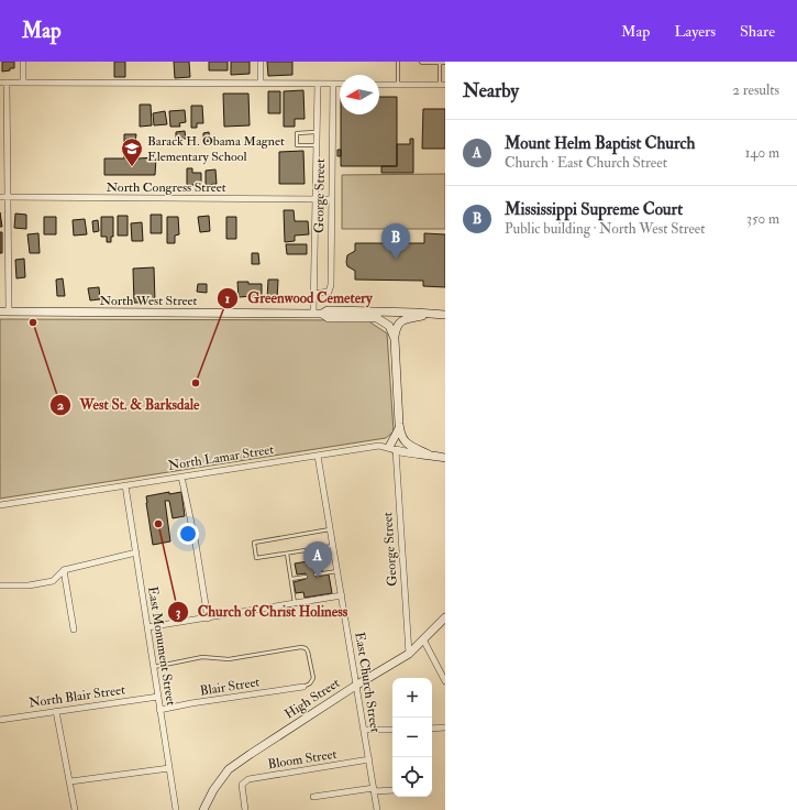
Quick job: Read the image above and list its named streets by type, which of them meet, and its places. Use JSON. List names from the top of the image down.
{
  "streets": {
    "street": [
      "North Congress Street",
      "George Street",
      "North West Street",
      "North Lamar Street",
      "East Monument Street",
      "East Church Street",
      "Blair Street",
      "North Blair Street",
      "High Street",
      "Bloom Street"
    ]
  },
  "crossings": [
    ["North Congress Street", "George Street"],
    ["George Street", "North West Street"],
    ["George Street", "North Lamar Street"],
    ["George Street", "High Street"],
    ["North Lamar Street", "East Monument Street"],
    ["North Lamar Street", "East Church Street"],
    ["East Monument Street", "Blair Street"],
    ["East Monument Street", "North Blair Street"],
    ["East Church Street", "High Street"],
    ["East Church Street", "Bloom Street"]
  ],
  "places": {
    "school or university": ["Barack H. Obama Magnet Elementary School"],
    "other": ["West St. & Barksdale", "Greenwood Cemetery", "Church of Christ Holiness"]
  },
  "north": "left",
  "page": {
    "header": "Map",
    "nav": ["Map", "Layers", "Share"],
    "heading": ["Nearby", "2 results"],
    "list": [
      {
        "mark": "A",
        "name": "Mount Helm Baptist Church",
        "note": "Church · East Church Street",
        "value": "140 m"
      },
      {
        "mark": "B",
        "name": "Mississippi Supreme Court",
        "note": "Public building · North West Street",
        "value": "350 m"
      }
    ],
    "pins": ["B", "A"],
    "map_buttons": ["+", "−"]
  }
}
